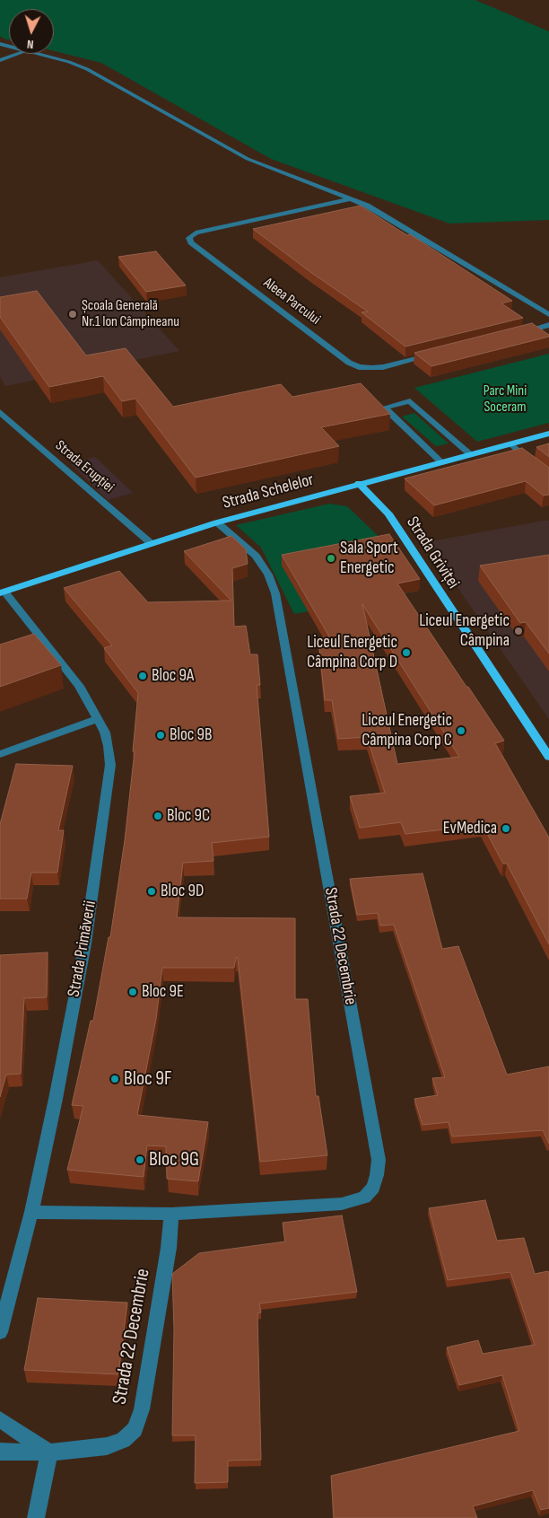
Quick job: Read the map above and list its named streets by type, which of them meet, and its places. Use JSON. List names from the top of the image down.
{
  "streets": {
    "main road": ["Strada Schelelor", "Strada Griviței"],
    "street": [
      "Aleea Parcului",
      "Strada Erupției",
      "Strada 22 Decembrie",
      "Strada Primăverii"
    ]
  },
  "crossings": [
    ["Strada Erupției", "Strada Schelelor"],
    ["Strada Schelelor", "Strada Griviței"],
    ["Strada Schelelor", "Strada 22 Decembrie"],
    ["Strada Schelelor", "Strada Primăverii"],
    ["Strada 22 Decembrie", "Strada Primăverii"]
  ],
  "parks": ["Parc Mini Soceram"],
  "places": [
    "Școala Generală Nr.1 Ion Câmpineanu",
    "Sala Sport Energetic",
    "Liceul Energetic Câmpina",
    "Liceul Energetic Câmpina Corp D",
    "Bloc 9A",
    "Liceul Energetic Câmpina Corp C",
    "Bloc 9B",
    "Bloc 9C",
    "EvMedica",
    "Bloc 9D",
    "Bloc 9E",
    "Bloc 9F",
    "Bloc 9G"
  ],
  "north": "bottom"
}
